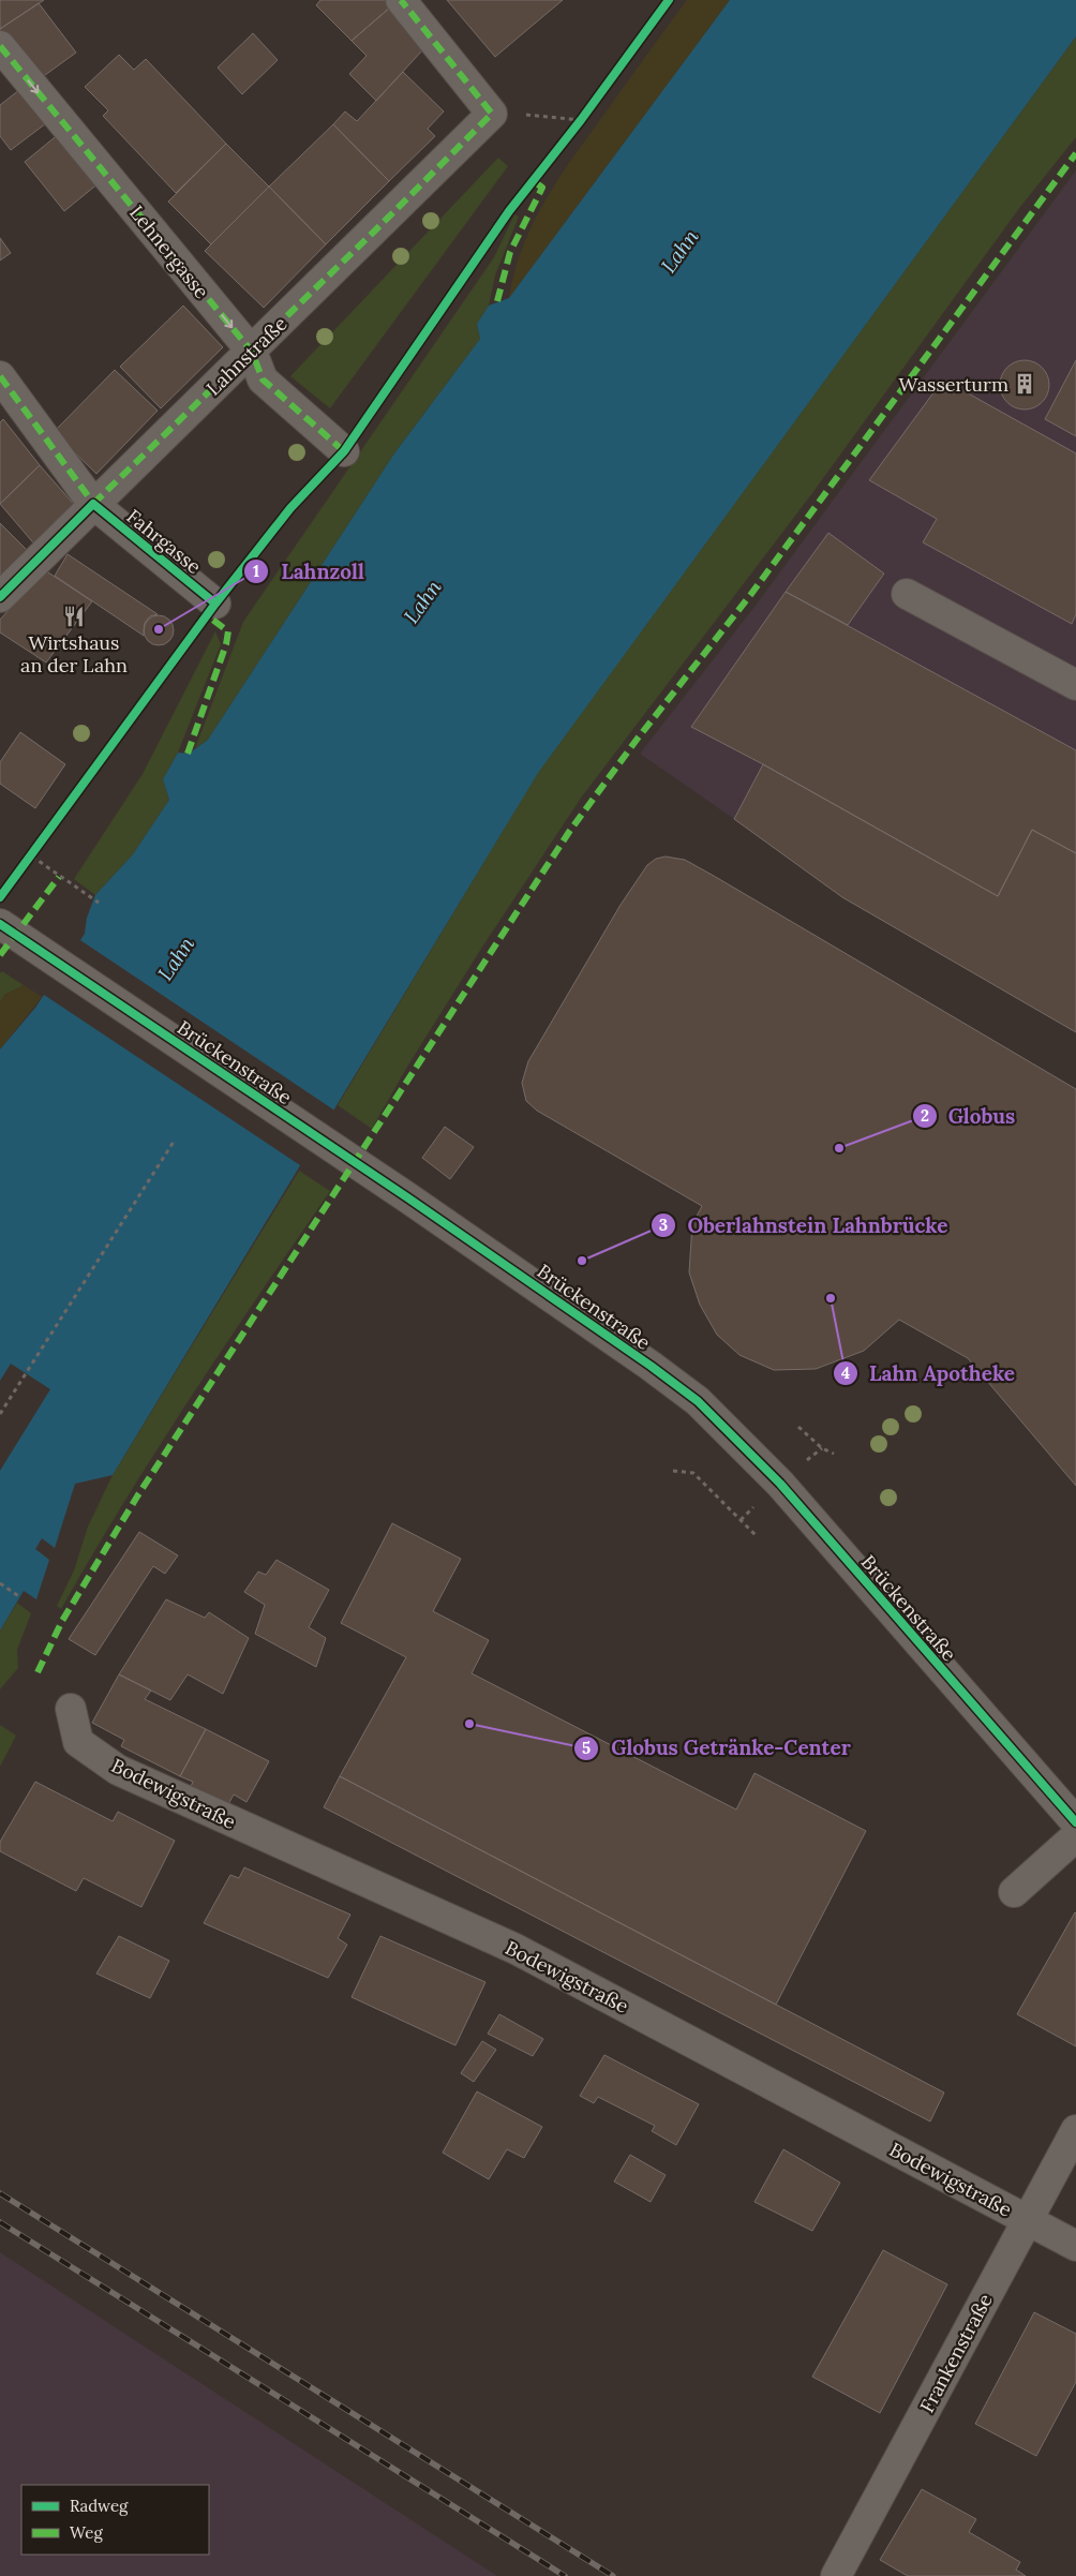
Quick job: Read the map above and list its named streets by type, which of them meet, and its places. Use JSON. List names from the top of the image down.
{
  "streets": {
    "street": [
      "Lehnergasse",
      "Lahnstraße",
      "Fahrgasse",
      "Brückenstraße",
      "Bodewigstraße",
      "Frankenstraße"
    ]
  },
  "crossings": [
    ["Lehnergasse", "Lahnstraße"],
    ["Lahnstraße", "Fahrgasse"],
    ["Bodewigstraße", "Frankenstraße"]
  ],
  "one_way": ["Lehnergasse"],
  "water": ["Lahn"],
  "places": {
    "building": ["Wasserturm"],
    "restaurant": ["Wirtshaus an der Lahn"],
    "other": [
      "Lahnzoll",
      "Globus",
      "Oberlahnstein Lahnbrücke",
      "Lahn Apotheke",
      "Globus Getränke-Center"
    ]
  },
  "legend": ["Radweg", "Weg"]
}
